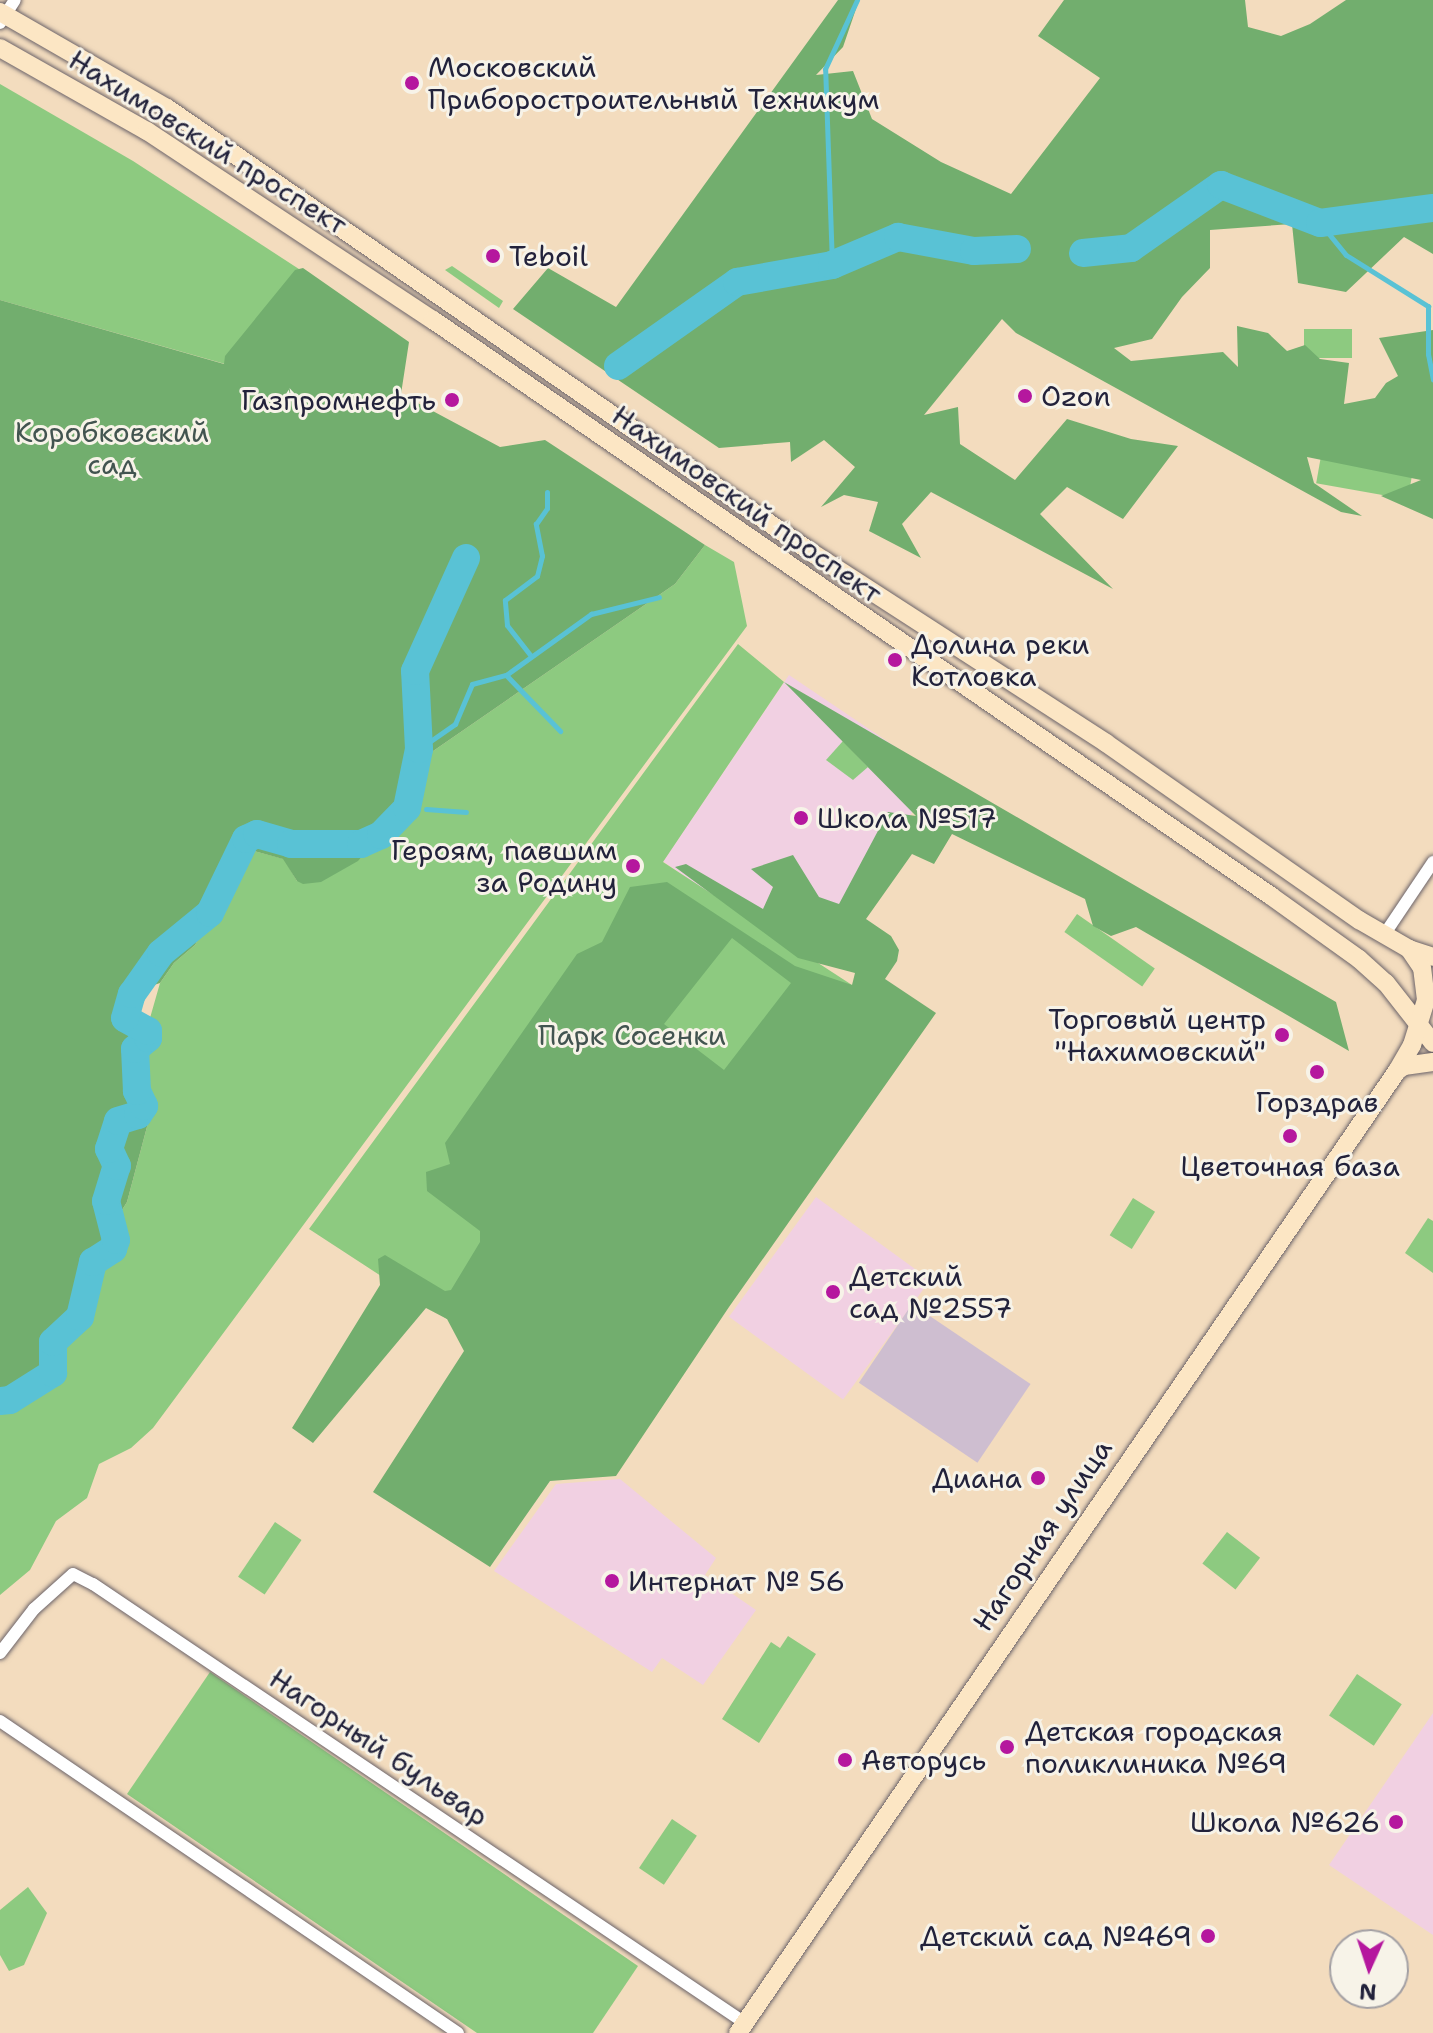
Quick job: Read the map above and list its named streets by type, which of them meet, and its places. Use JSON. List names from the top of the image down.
{
  "streets": {
    "main road": ["Нахимовский проспект", "Нагорная улица"],
    "street": ["Нагорный бульвар"]
  },
  "crossings": [
    ["Нахимовский проспект", "Нагорная улица"],
    ["Нагорная улица", "Нагорный бульвар"]
  ],
  "parks": ["Коробковский сад", "Парк Сосенки"],
  "places": [
    "Московский Приборостроительный Техникум",
    "Teboil",
    "Ozon",
    "Газпромнефть",
    "Долина реки Котловка",
    "Школа №517",
    "Героям, павшим за Родину",
    "Торговый центр \"Нахимовский\"",
    "Горздрав",
    "Цветочная база",
    "Детский сад №2557",
    "Диана",
    "Интернат № 56",
    "Детская городская поликлиника №69",
    "Авторусь",
    "Школа №626",
    "Детский сад №469"
  ],
  "north": "bottom"
}
